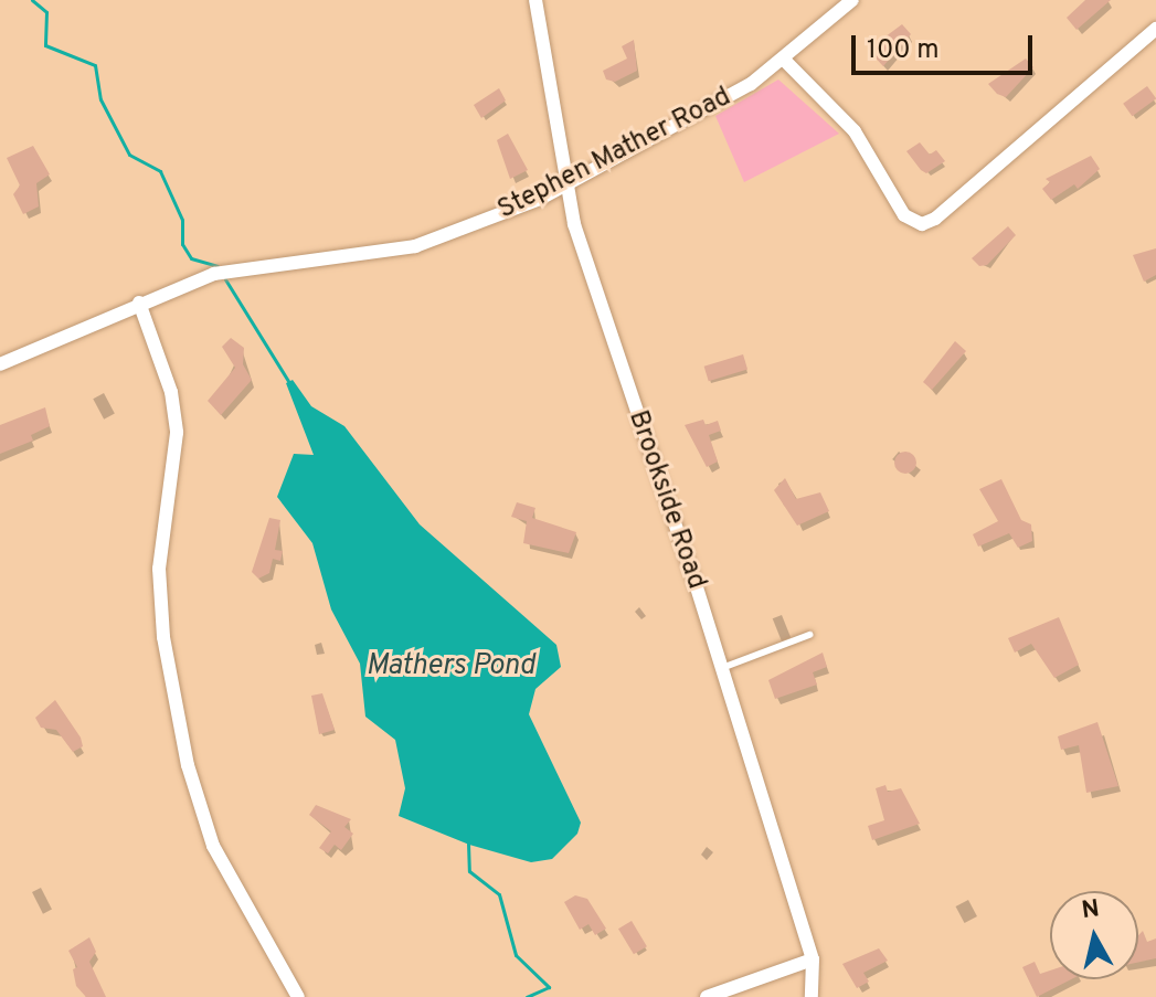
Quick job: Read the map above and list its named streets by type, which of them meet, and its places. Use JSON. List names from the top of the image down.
{
  "streets": {
    "street": ["Stephen Mather Road", "Brookside Road"]
  },
  "crossings": [
    ["Stephen Mather Road", "Brookside Road"]
  ],
  "water": ["Mathers Pond"],
  "scale_bar": "100 m",
  "north": "top"
}
